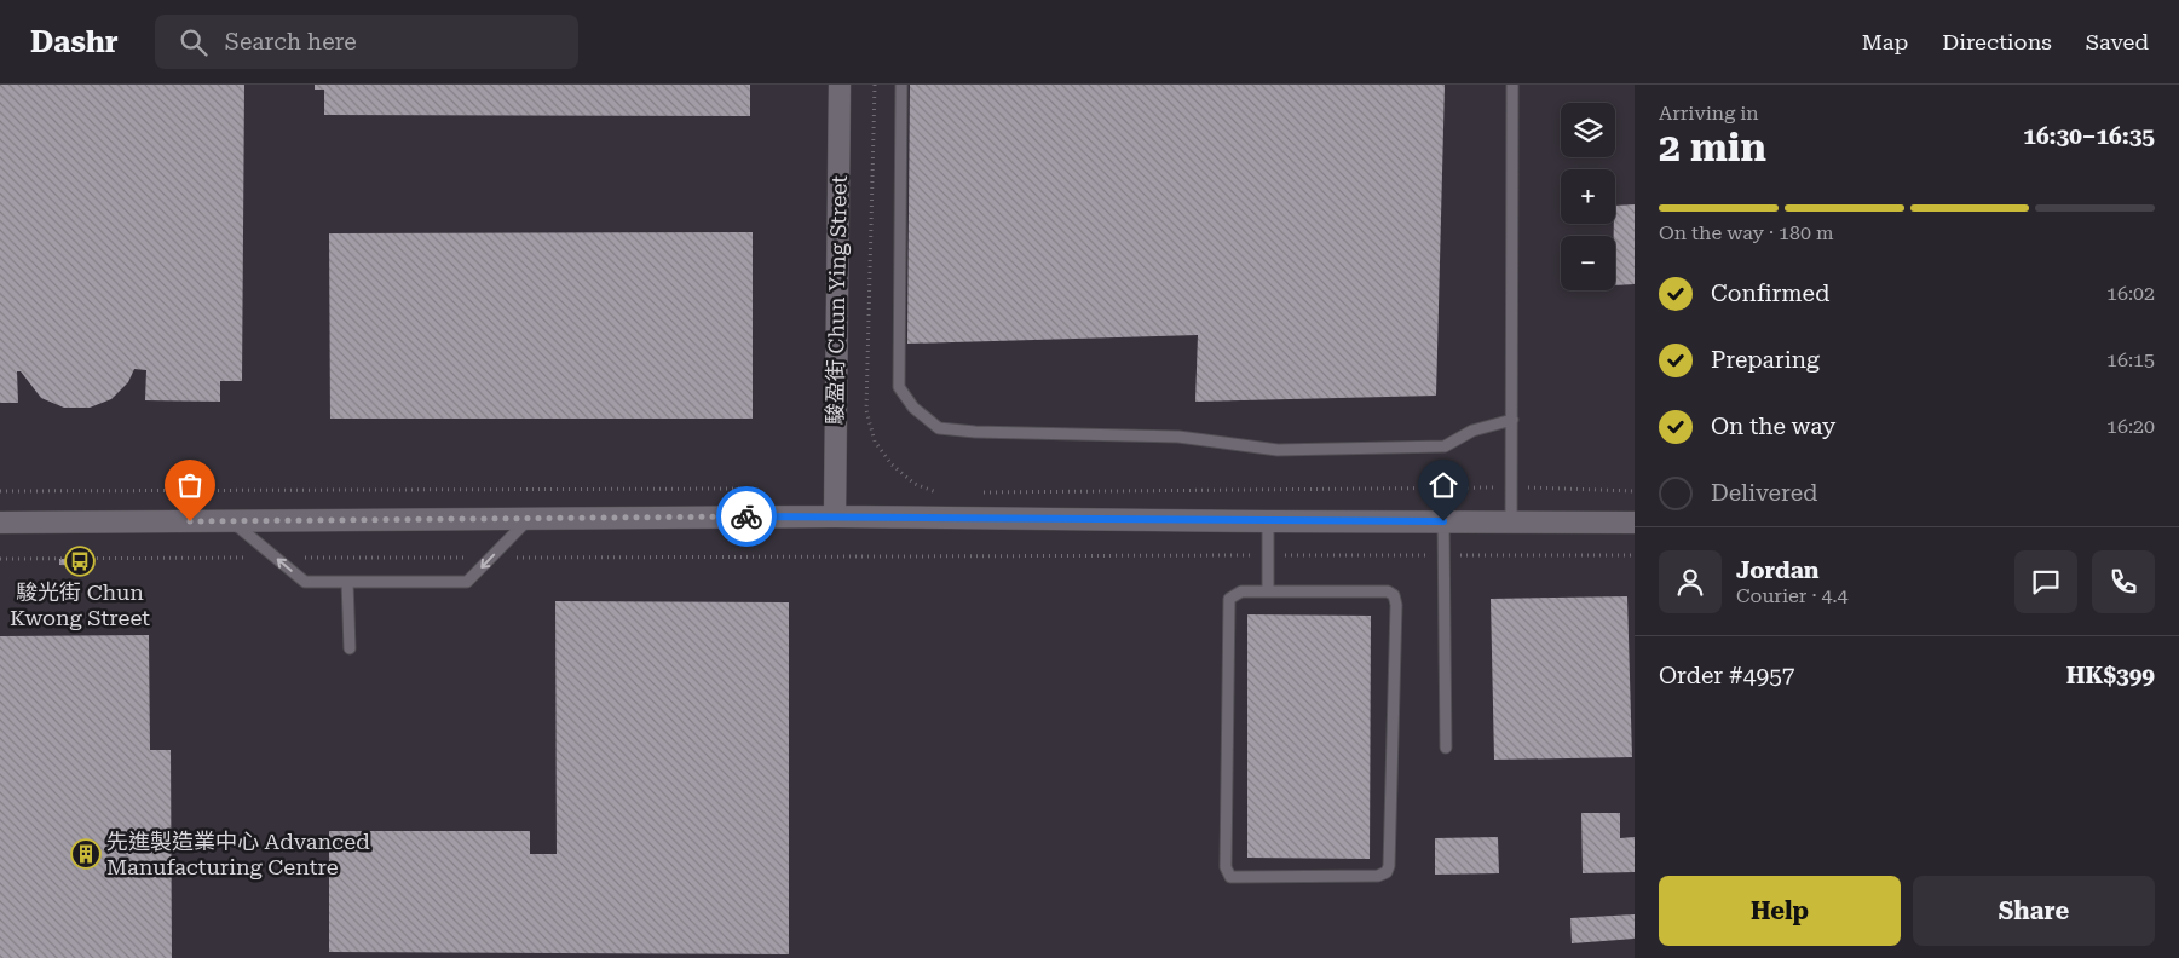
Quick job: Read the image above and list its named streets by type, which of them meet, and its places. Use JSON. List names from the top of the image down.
{
  "streets": {
    "street": ["駿盈街 Chun Ying Street"]
  },
  "places": {
    "bus stop": ["駿光街 Chun Kwong Street"],
    "building": ["先進製造業中心 Advanced Manufacturing Centre"]
  },
  "page": {
    "header": "Dashr",
    "search": "Search here",
    "nav": ["Map", "Directions", "Saved"],
    "heading": ["2 min", "Arriving in", "16:30–16:35"],
    "panel": [
      "Jordan",
      "Courier · 4.4",
      "Order #4957",
      "HK$399"
    ],
    "map_buttons": ["+", "−"],
    "bar": "On the way · 180 m",
    "list": [
      ["Confirmed", "16:02"],
      ["Preparing", "16:15"],
      ["On the way", "16:20"],
      "Delivered"
    ],
    "buttons": ["Help", "Share"]
  }
}
